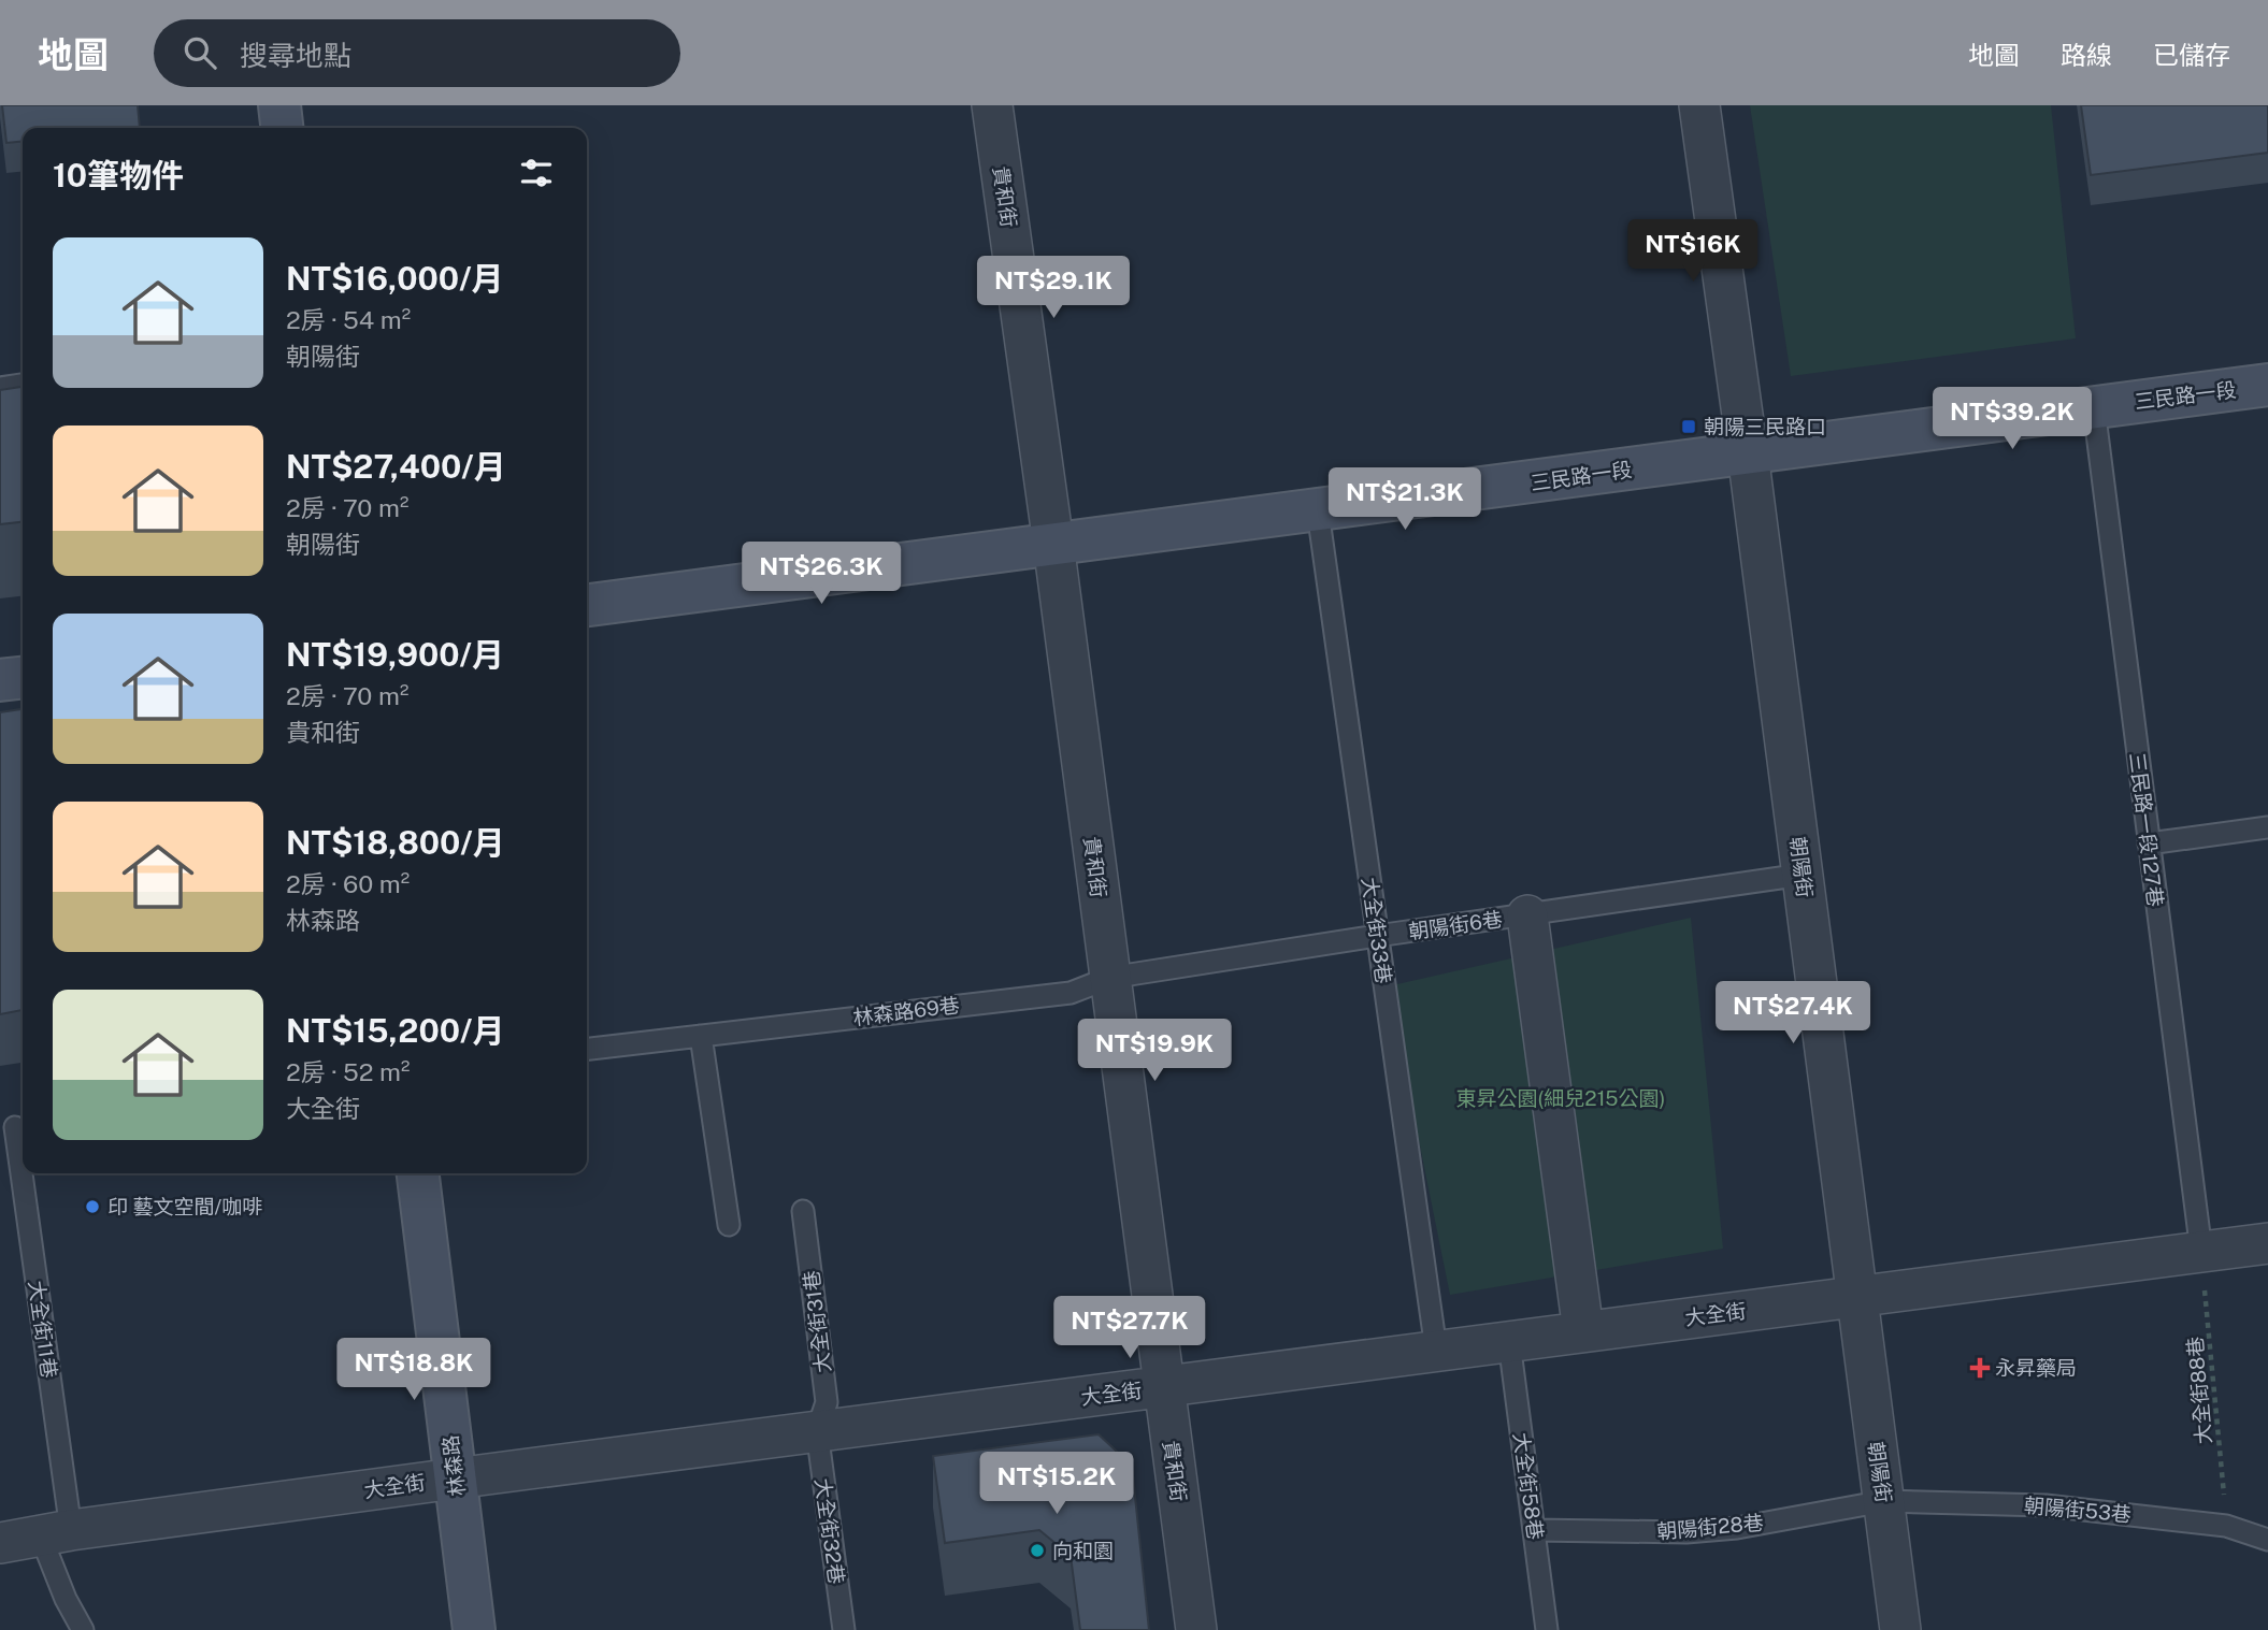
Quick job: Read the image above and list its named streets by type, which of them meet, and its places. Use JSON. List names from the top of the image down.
{
  "streets": {
    "main road": ["三民路一段", "林森路"],
    "street": ["貴和街", "朝陽街", "大全街"],
    "lane": [
      "三民路一段127巷",
      "朝陽街6巷",
      "大全街33巷",
      "林森路69巷",
      "大全街31巷",
      "大全街11巷",
      "大全街58巷",
      "朝陽街53巷",
      "朝陽街28巷",
      "大全街32巷"
    ],
    "path": ["大全街88巷"]
  },
  "crossings": [
    ["貴和街", "三民路一段"],
    ["貴和街", "朝陽街6巷"],
    ["貴和街", "林森路69巷"],
    ["貴和街", "大全街"],
    ["三民路一段", "三民路一段127巷"],
    ["三民路一段", "朝陽街"],
    ["三民路一段", "大全街33巷"],
    ["三民路一段127巷", "大全街"],
    ["三民路一段127巷", "大全街88巷"],
    ["朝陽街", "朝陽街6巷"],
    ["朝陽街", "大全街"],
    ["朝陽街", "朝陽街53巷"],
    ["朝陽街", "朝陽街28巷"],
    ["朝陽街6巷", "大全街33巷"],
    ["朝陽街6巷", "林森路69巷"],
    ["大全街33巷", "大全街"],
    ["大全街", "大全街31巷"],
    ["大全街", "大全街11巷"],
    ["大全街", "大全街88巷"],
    ["大全街", "林森路"],
    ["大全街", "大全街58巷"],
    ["大全街", "大全街32巷"],
    ["大全街31巷", "大全街32巷"],
    ["大全街88巷", "朝陽街53巷"],
    ["大全街58巷", "朝陽街28巷"],
    ["朝陽街53巷", "朝陽街28巷"]
  ],
  "parks": ["東昇公園(細兒215公園)"],
  "places": {
    "transit": ["朝陽三民路口"],
    "other": ["印 藝文空間/咖啡", "向和園"],
    "health": ["永昇藥局"]
  },
  "page": {
    "header": "地圖",
    "search": "搜尋地點",
    "nav": ["地圖", "路線", "已儲存"],
    "heading": "10筆物件",
    "list": [
      {
        "name": "NT$16,000/月",
        "note": "2房 · 54 m² · 朝陽街"
      },
      {
        "name": "NT$27,400/月",
        "note": "2房 · 70 m² · 朝陽街"
      },
      {
        "name": "NT$19,900/月",
        "note": "2房 · 70 m² · 貴和街"
      },
      {
        "name": "NT$18,800/月",
        "note": "2房 · 60 m² · 林森路"
      },
      {
        "name": "NT$15,200/月",
        "note": "2房 · 52 m² · 大全街"
      }
    ],
    "price": [
      "NT$16K",
      "NT$29.1K",
      "NT$39.2K",
      "NT$21.3K",
      "NT$26.3K",
      "NT$27.4K",
      "NT$19.9K",
      "NT$27.7K",
      "NT$18.8K",
      "NT$15.2K"
    ]
  }
}
